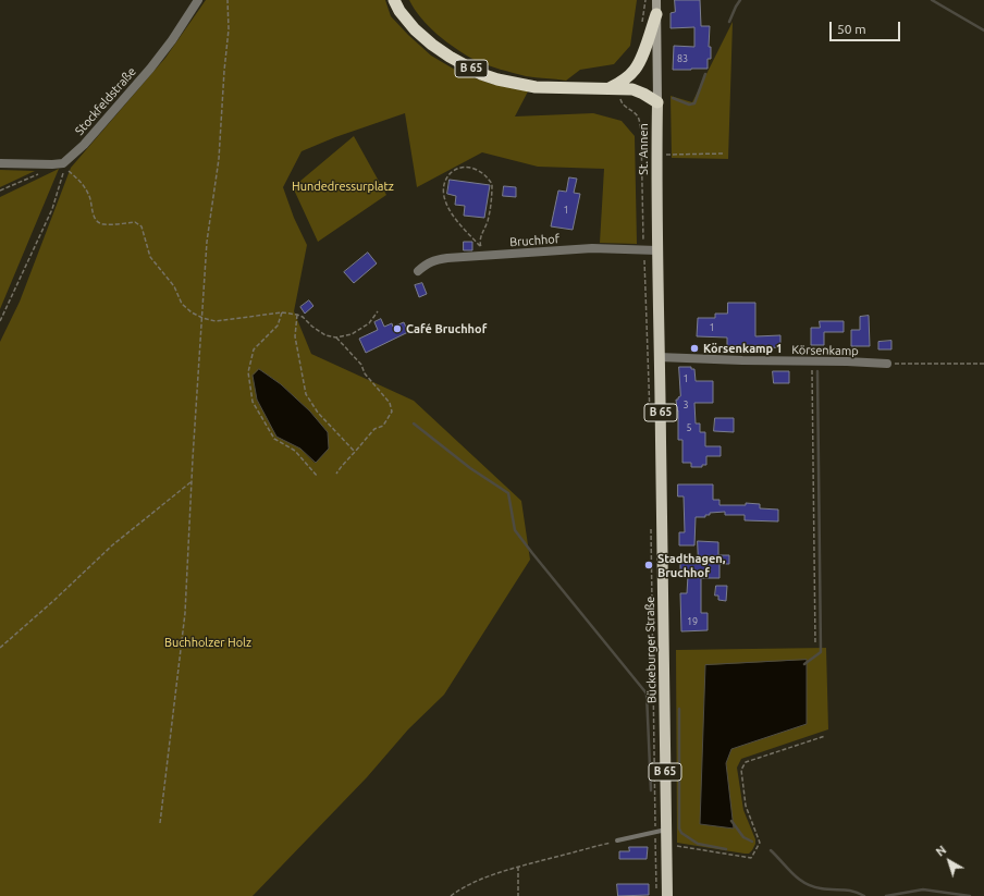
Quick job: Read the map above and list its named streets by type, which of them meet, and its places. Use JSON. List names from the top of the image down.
{
  "streets": {
    "highway": ["B 65"],
    "main road": ["St. Annen", "Bückeburger Straße"],
    "street": ["Stockfeldstraße", "Bruchhof", "Körsenkamp"]
  },
  "crossings": [
    ["B 65", "St. Annen"],
    ["St. Annen", "Bruchhof"],
    ["St. Annen", "Bückeburger Straße"],
    ["Körsenkamp", "Bückeburger Straße"]
  ],
  "parks": ["Hundedressurplatz", "Buchholzer Holz"],
  "places": ["Café Bruchhof", "Körsenkamp 1", "Stadthagen, Bruchhof"],
  "house_numbers": [
    "83",
    "1",
    "1",
    "1",
    "3",
    "5",
    "19"
  ],
  "scale_bar": "50 m",
  "north": "top left"
}
